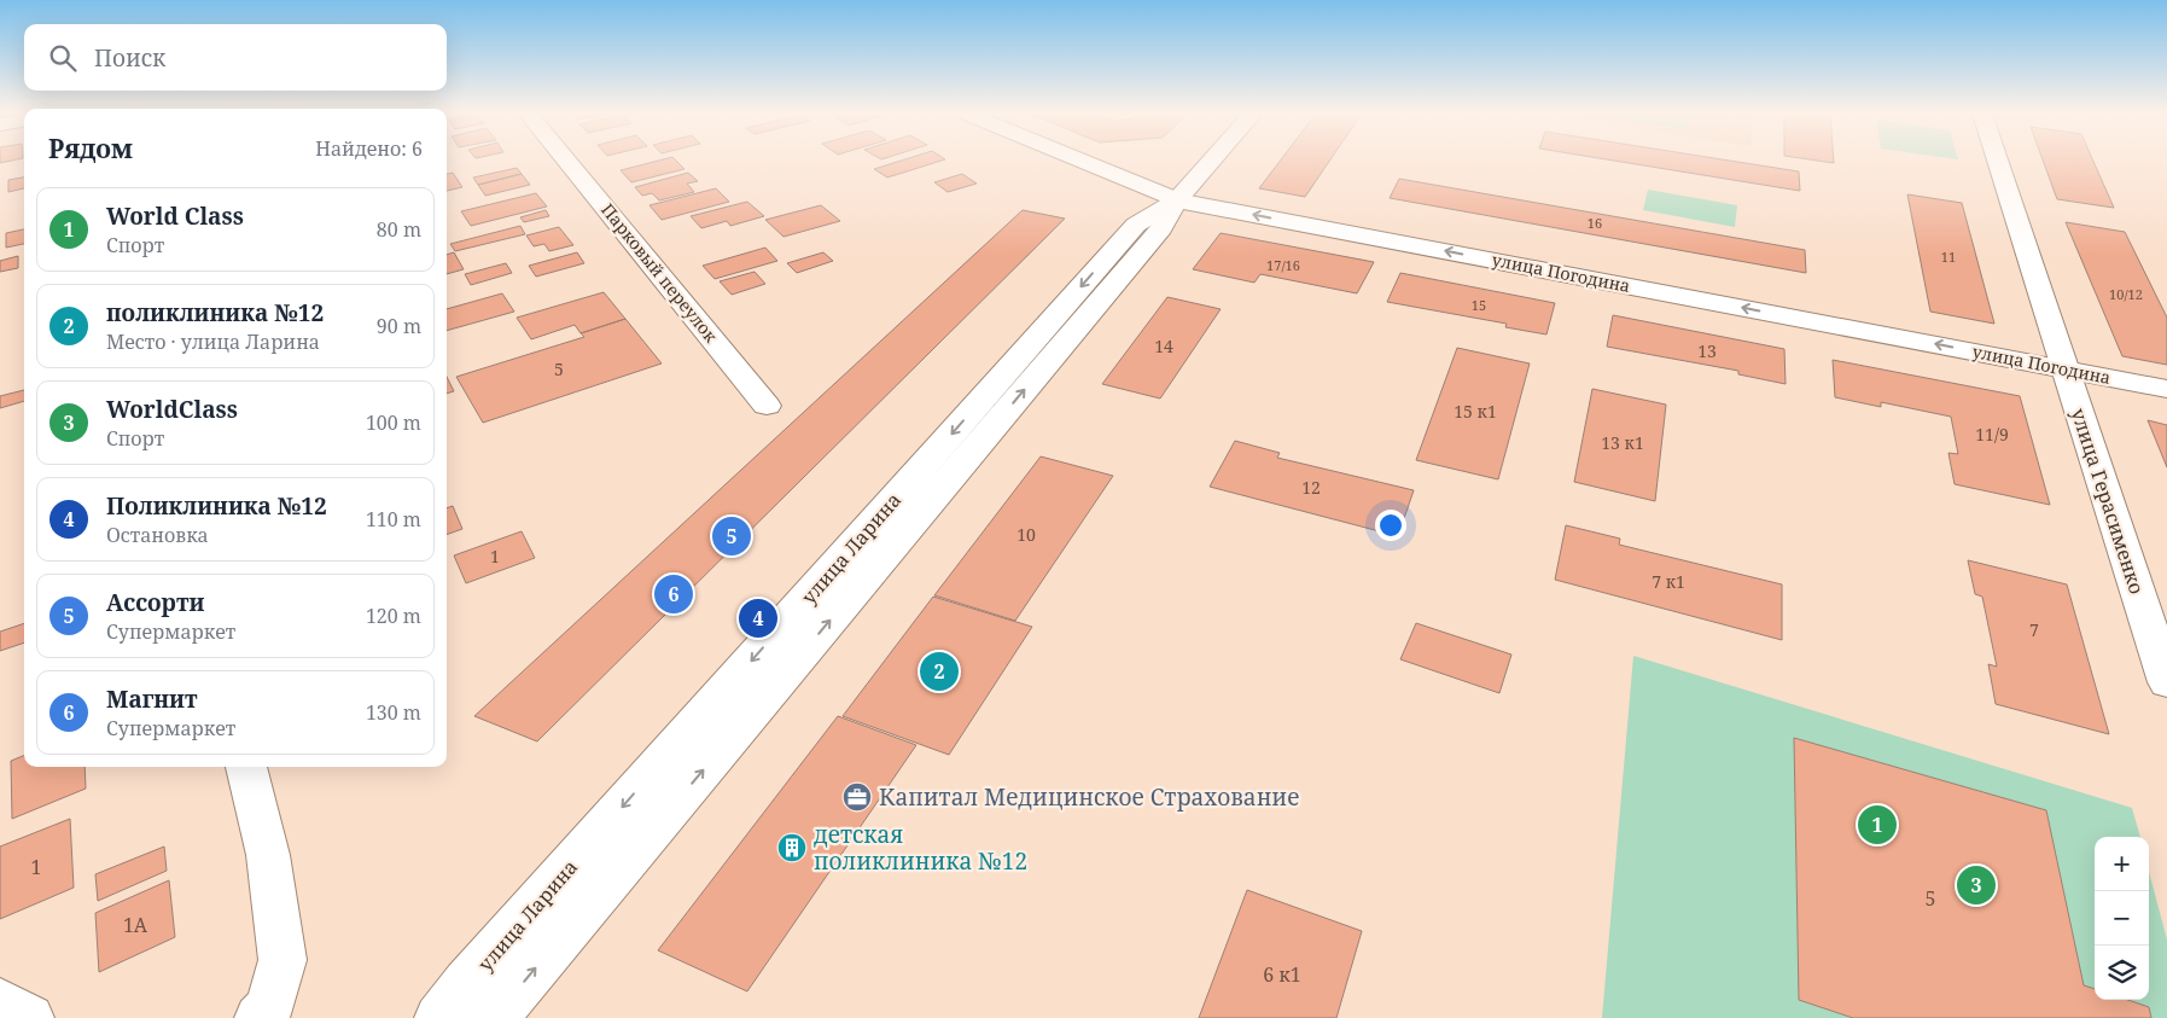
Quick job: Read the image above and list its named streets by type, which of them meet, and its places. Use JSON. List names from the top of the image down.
{
  "streets": {
    "street": [
      "Парковый переулок",
      "улица Погодина",
      "улица Герасименко",
      "улица Ларина"
    ]
  },
  "crossings": [
    ["улица Погодина", "улица Герасименко"],
    ["улица Погодина", "улица Ларина"]
  ],
  "one_way": ["улица Погодина"],
  "places": {
    "office": ["Капитал Медицинское Страхование"],
    "building": ["детская поликлиника №12"]
  },
  "house_numbers": [
    "16",
    "11",
    "17/16",
    "10/12",
    "15",
    "14",
    "13",
    "5",
    "15 к1",
    "11/9",
    "13 к1",
    "12",
    "10",
    "1",
    "7 к1",
    "7",
    "1",
    "5",
    "1А",
    "6 к1"
  ],
  "page": {
    "search": "Поиск",
    "heading": ["Рядом", "Найдено: 6"],
    "list": [
      {
        "mark": "1",
        "name": "World Class",
        "note": "Спорт",
        "value": "80 m"
      },
      {
        "mark": "2",
        "name": "поликлиника №12",
        "note": "Место · улица Ларина",
        "value": "90 m"
      },
      {
        "mark": "3",
        "name": "WorldClass",
        "note": "Спорт",
        "value": "100 m"
      },
      {
        "mark": "4",
        "name": "Поликлиника №12",
        "note": "Остановка",
        "value": "110 m"
      },
      {
        "mark": "5",
        "name": "Ассорти",
        "note": "Супермаркет",
        "value": "120 m"
      },
      {
        "mark": "6",
        "name": "Магнит",
        "note": "Супермаркет",
        "value": "130 m"
      }
    ],
    "pins": [
      "5",
      "6",
      "4",
      "2",
      "1",
      "3"
    ],
    "map_buttons": ["+", "−"]
  }
}
